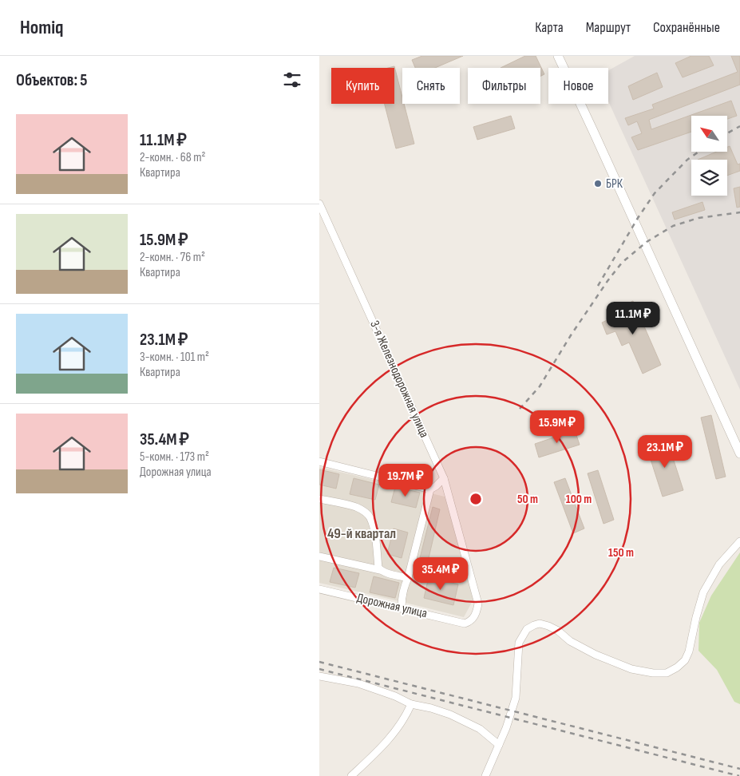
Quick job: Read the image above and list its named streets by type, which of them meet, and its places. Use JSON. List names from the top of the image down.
{
  "streets": {
    "street": ["3-я Железнодорожная улица", "Дорожная улица"]
  },
  "crossings": [
    ["3-я Железнодорожная улица", "Дорожная улица"]
  ],
  "districts": ["49-й квартал"],
  "places": ["БРК"],
  "north": "top left",
  "page": {
    "header": "Homiq",
    "nav": ["Карта", "Маршрут", "Сохранённые"],
    "heading": "Объектов: 5",
    "chip": [
      "Купить",
      "Снять",
      "Фильтры",
      "Новое"
    ],
    "list": [
      {
        "name": "11.1M ₽",
        "note": "2-комн. · 68 m² · Квартира"
      },
      {
        "name": "15.9M ₽",
        "note": "2-комн. · 76 m² · Квартира"
      },
      {
        "name": "23.1M ₽",
        "note": "3-комн. · 101 m² · Квартира"
      },
      {
        "name": "35.4M ₽",
        "note": "5-комн. · 173 m² · Дорожная улица"
      }
    ],
    "price": [
      "11.1M ₽",
      "15.9M ₽",
      "23.1M ₽",
      "19.7M ₽",
      "35.4M ₽"
    ]
  },
  "rings": ["50 m", "100 m", "150 m"]
}
